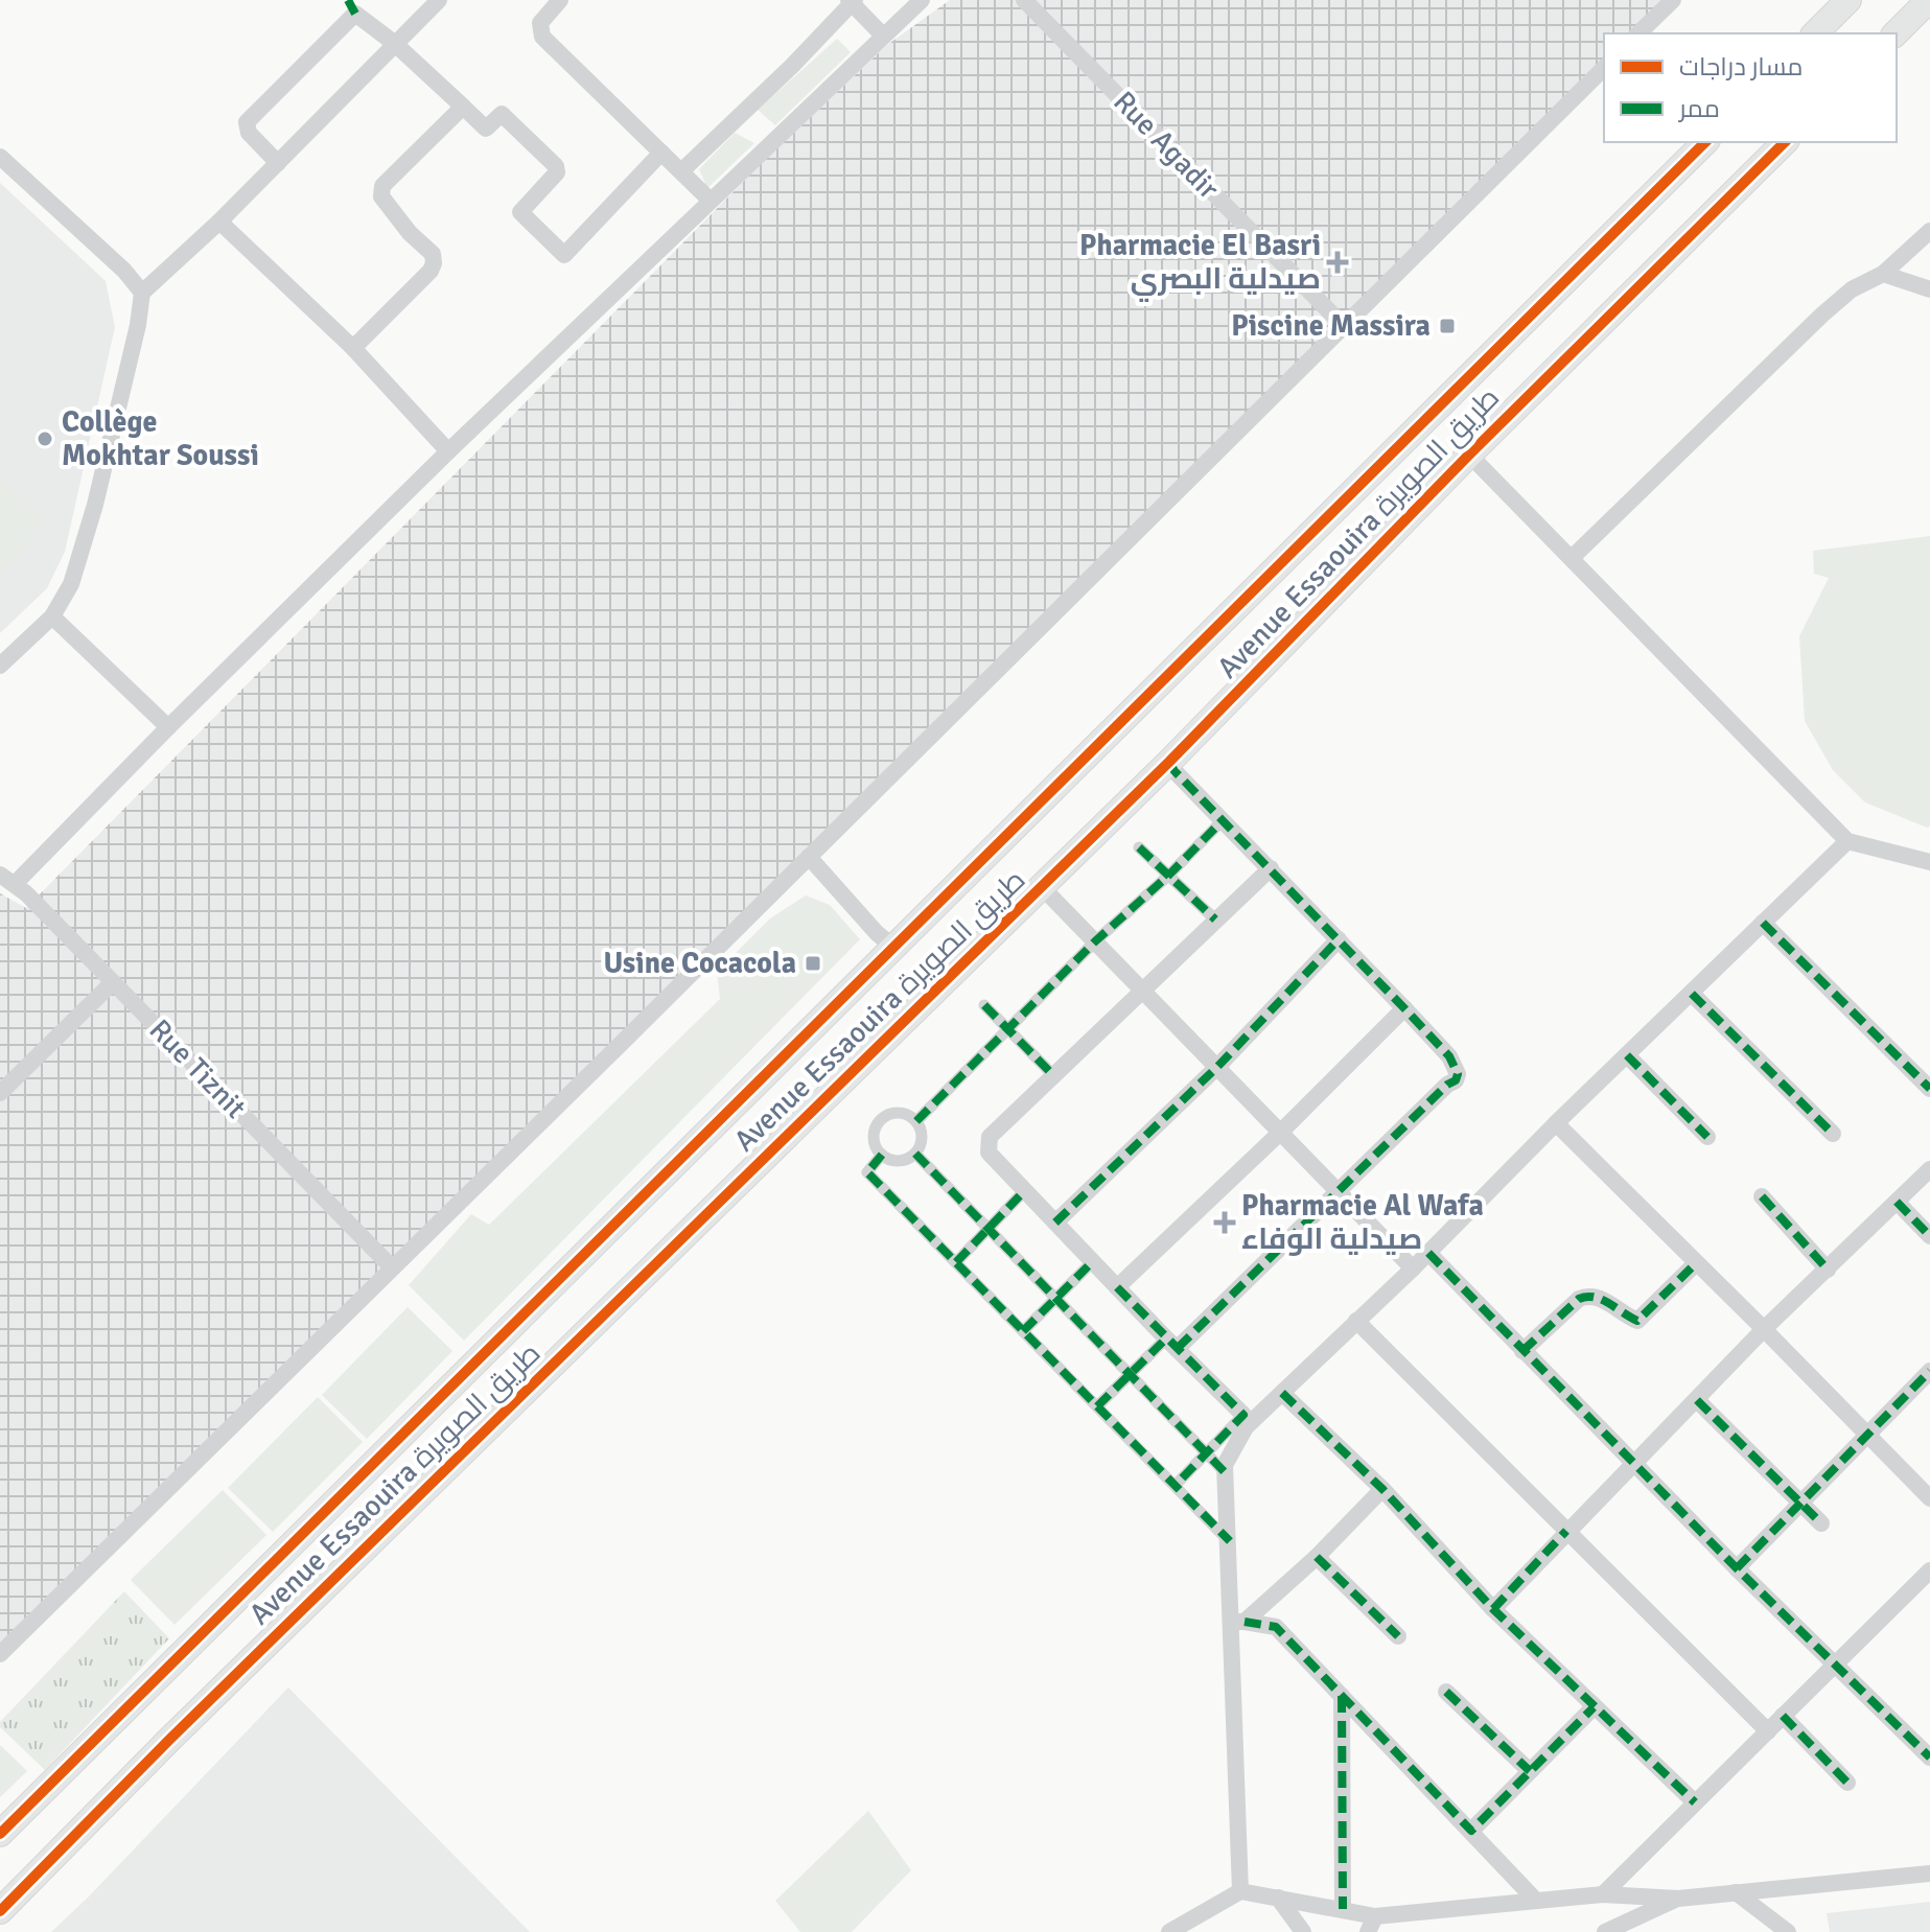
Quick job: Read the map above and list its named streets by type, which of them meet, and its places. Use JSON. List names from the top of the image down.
{
  "streets": {
    "main road": ["Avenue Essaouira طريق الصويرة"],
    "street": ["Rue Agadir", "Rue Tiznit"]
  },
  "places": {
    "health": ["Pharmacie El Basri صيدلية البصري", "Pharmacie Al Wafa صيدلية الوفاء"],
    "transit": ["Piscine Massira", "Usine Cocacola"],
    "other": ["Collège Mokhtar Soussi"]
  },
  "legend": ["مسار دراجات", "ممر"]
}
